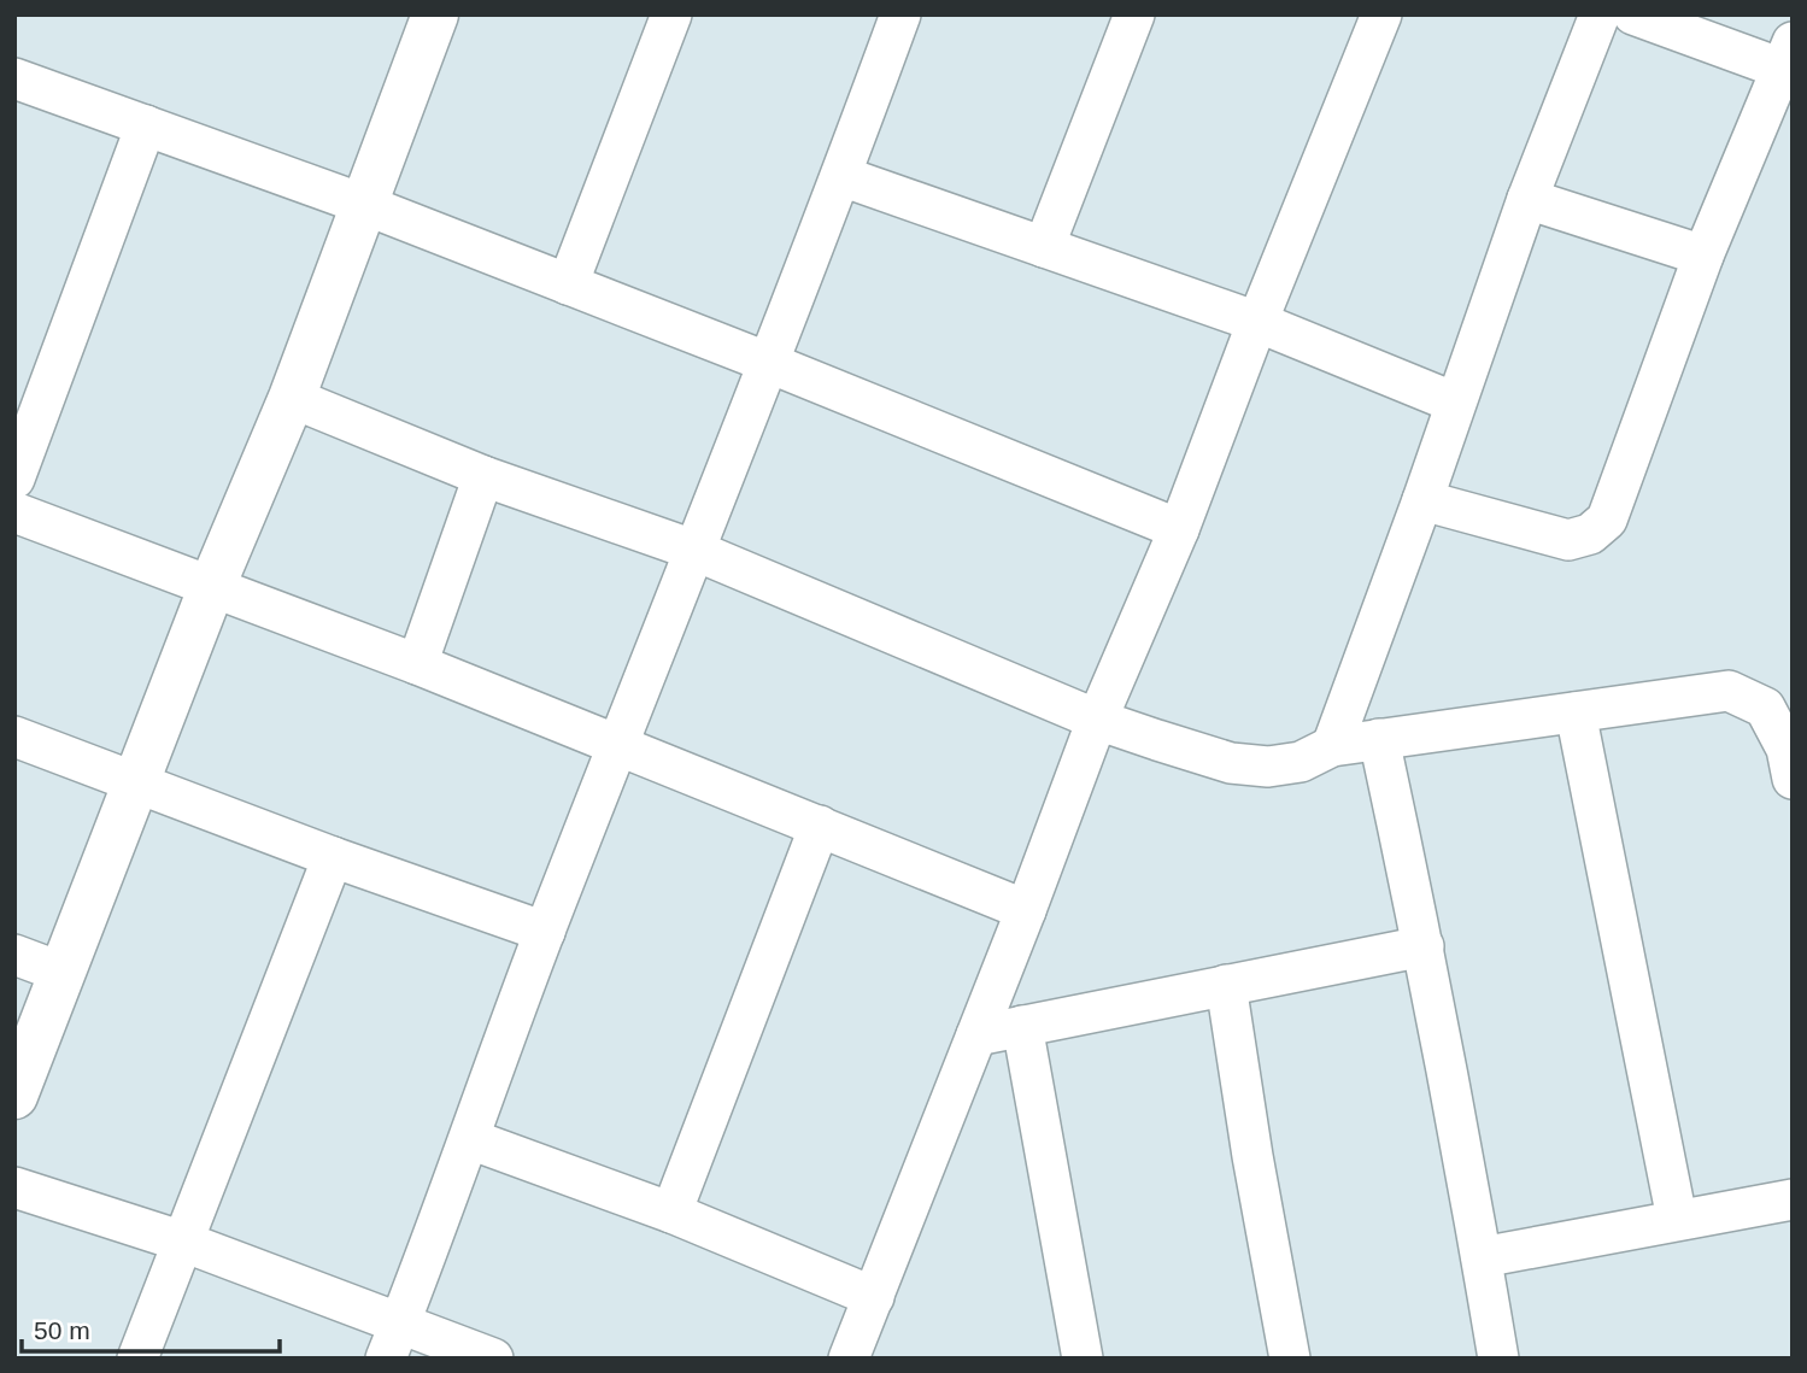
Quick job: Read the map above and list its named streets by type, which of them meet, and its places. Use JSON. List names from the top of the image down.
{
  "scale_bar": "50 m"
}
